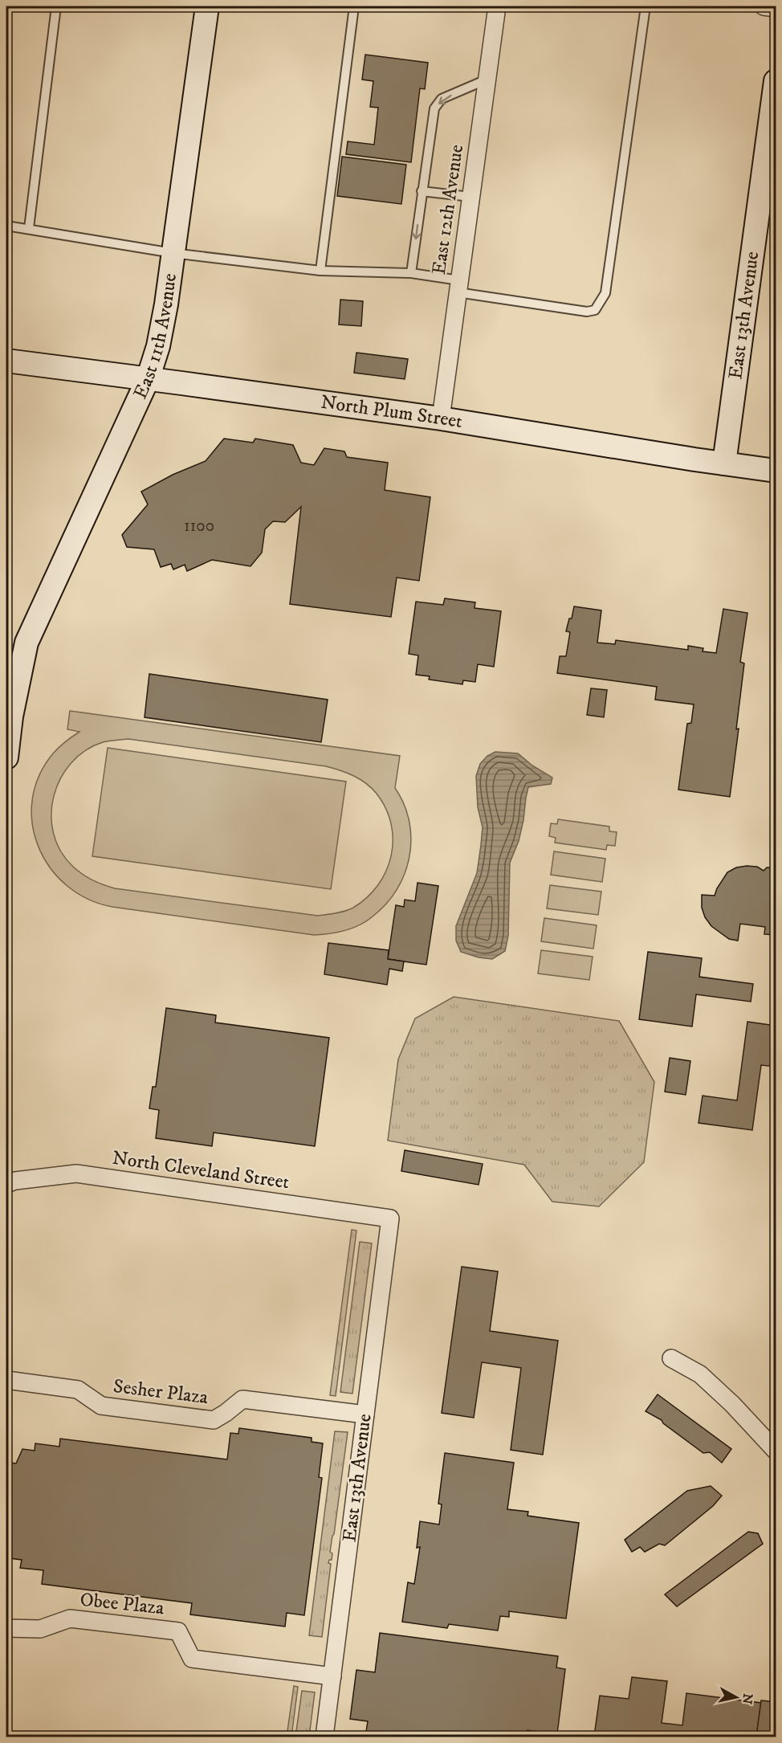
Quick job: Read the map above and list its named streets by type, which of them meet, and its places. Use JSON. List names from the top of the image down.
{
  "streets": {
    "street": [
      "East 12th Avenue",
      "East 13th Avenue",
      "East 11th Avenue",
      "North Plum Street",
      "North Cleveland Street",
      "Sesher Plaza",
      "Obee Plaza"
    ]
  },
  "crossings": [
    ["East 12th Avenue", "North Plum Street"],
    ["East 13th Avenue", "North Plum Street"],
    ["East 13th Avenue", "North Cleveland Street"],
    ["East 13th Avenue", "Sesher Plaza"],
    ["East 13th Avenue", "Obee Plaza"],
    ["East 11th Avenue", "North Plum Street"]
  ],
  "house_numbers": ["1100"],
  "north": "right"
}
